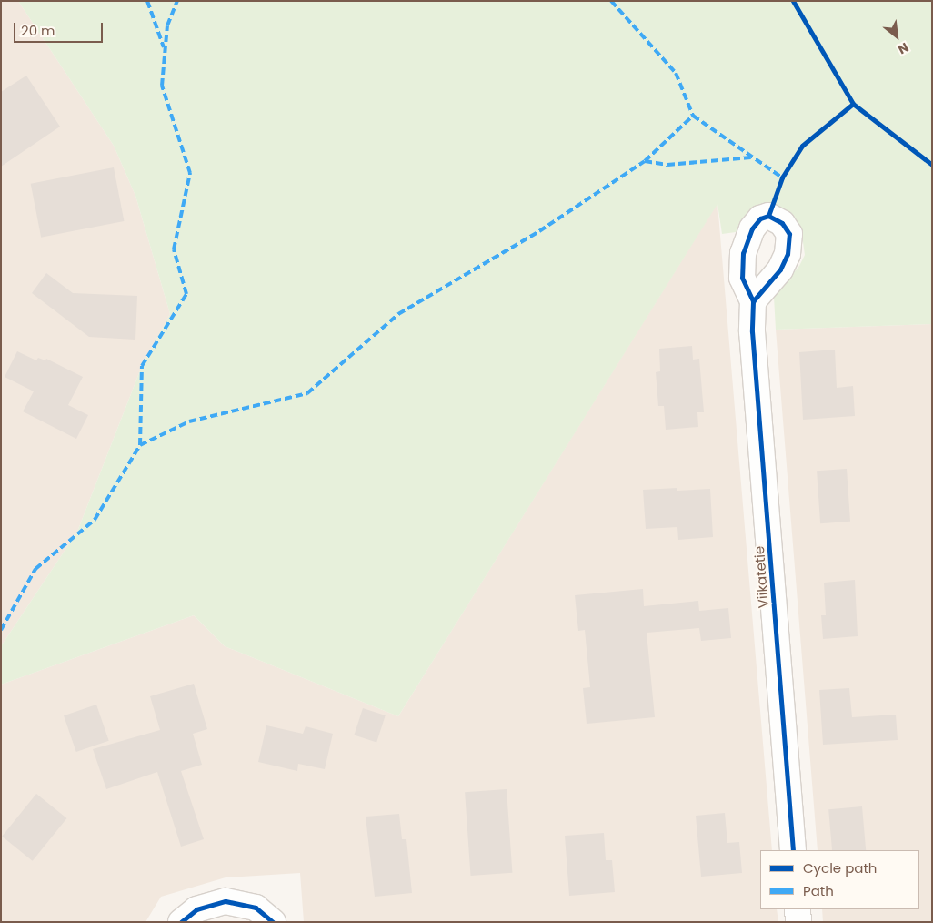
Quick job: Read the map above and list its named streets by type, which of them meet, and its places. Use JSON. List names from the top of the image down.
{
  "streets": {
    "street": ["Viikatetie"]
  },
  "legend": ["Cycle path", "Path"],
  "scale_bar": "20 m",
  "north": "bottom right"
}
